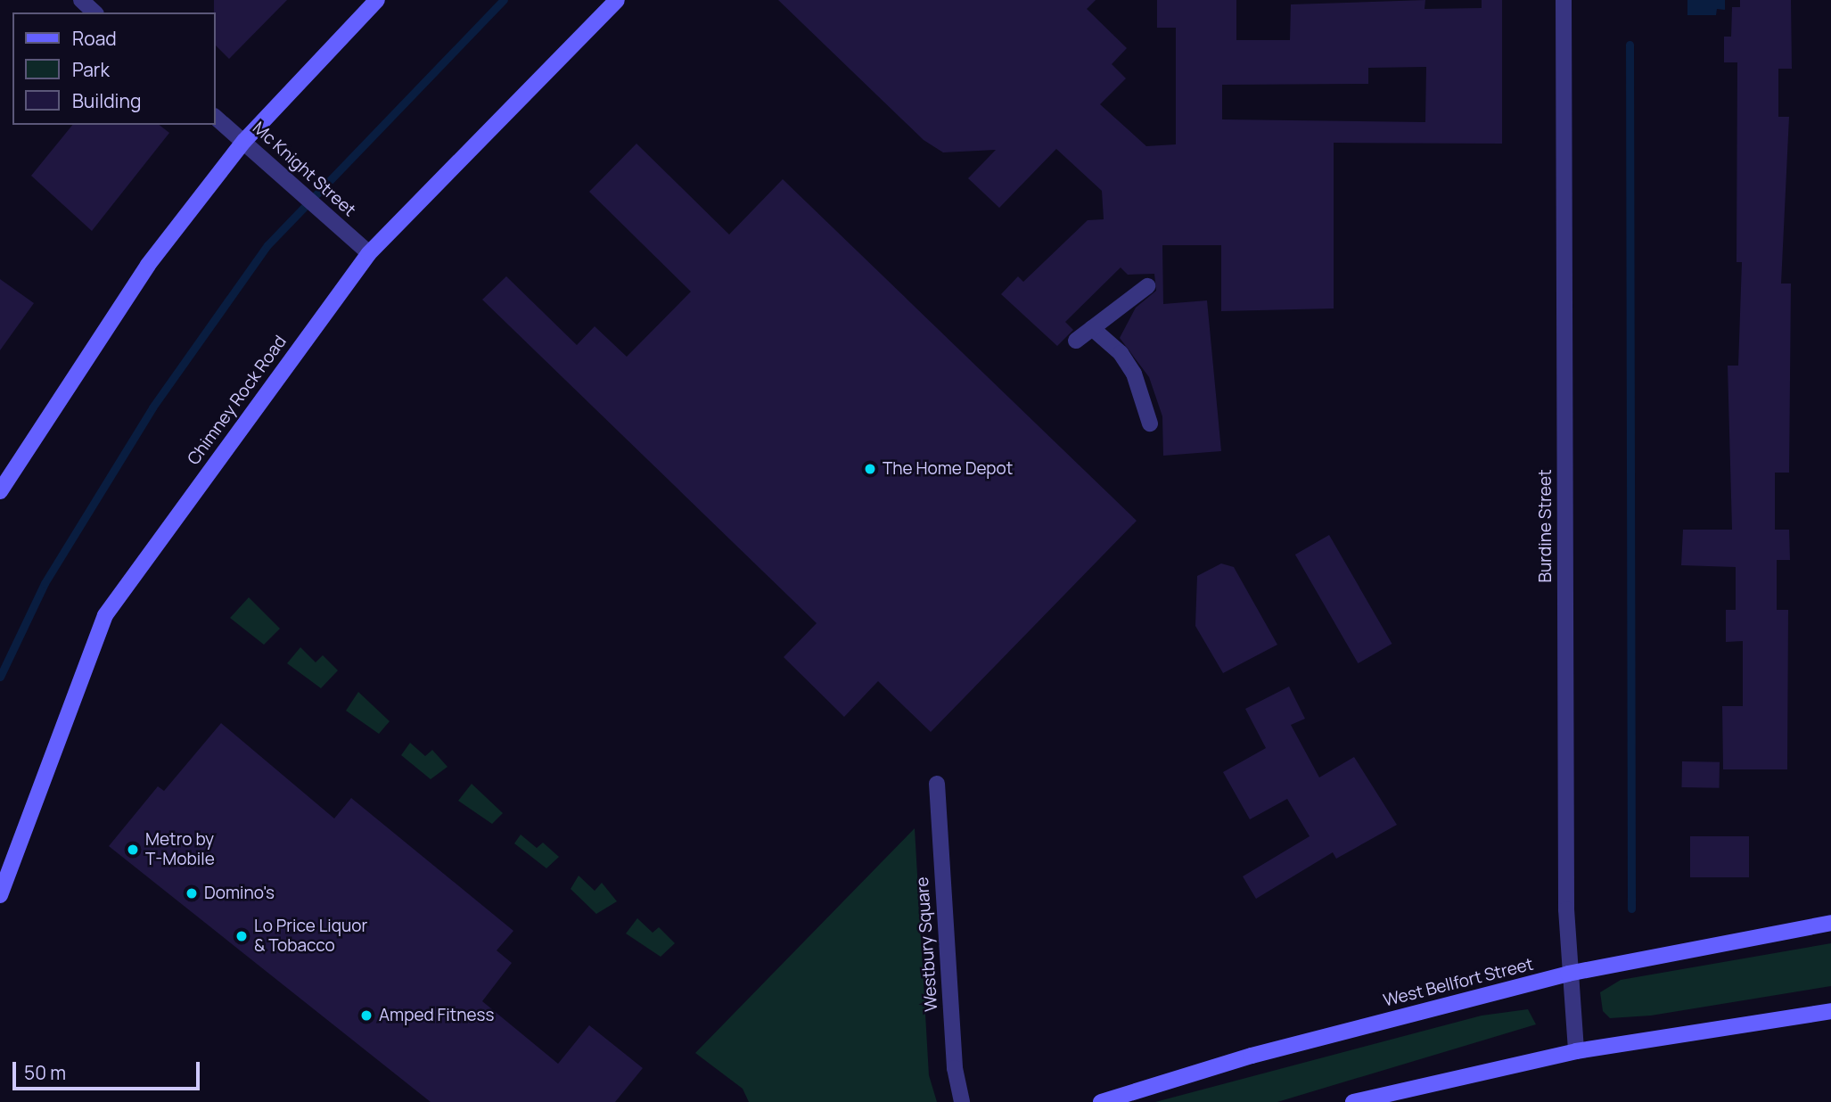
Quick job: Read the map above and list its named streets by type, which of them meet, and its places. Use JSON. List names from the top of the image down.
{
  "streets": {
    "main road": ["Chimney Rock Road", "West Bellfort Street"],
    "street": ["Mc Knight Street", "Burdine Street", "Westbury Square"]
  },
  "crossings": [
    ["Mc Knight Street", "Chimney Rock Road"],
    ["Burdine Street", "West Bellfort Street"]
  ],
  "places": [
    "The Home Depot",
    "Metro by T-Mobile",
    "Domino's",
    "Lo Price Liquor & Tobacco",
    "Amped Fitness"
  ],
  "legend": ["Road", "Park", "Building"],
  "scale_bar": "50 m"
}
